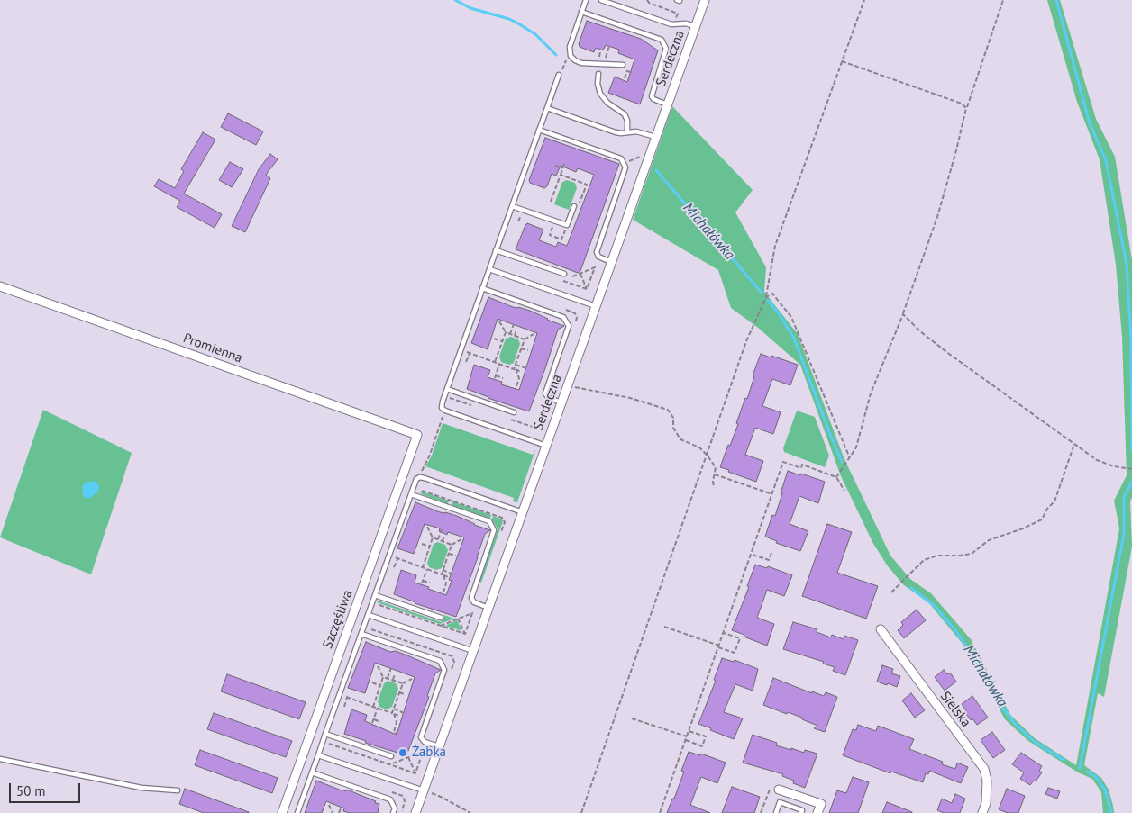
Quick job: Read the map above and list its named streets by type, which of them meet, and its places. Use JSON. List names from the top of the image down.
{
  "streets": {
    "street": [
      "Serdeczna",
      "Promienna",
      "Szczęśliwa",
      "Sielska"
    ]
  },
  "crossings": [
    ["Promienna", "Szczęśliwa"]
  ],
  "water": ["Michałówka"],
  "places": ["Żabka"],
  "scale_bar": "50 m"
}
